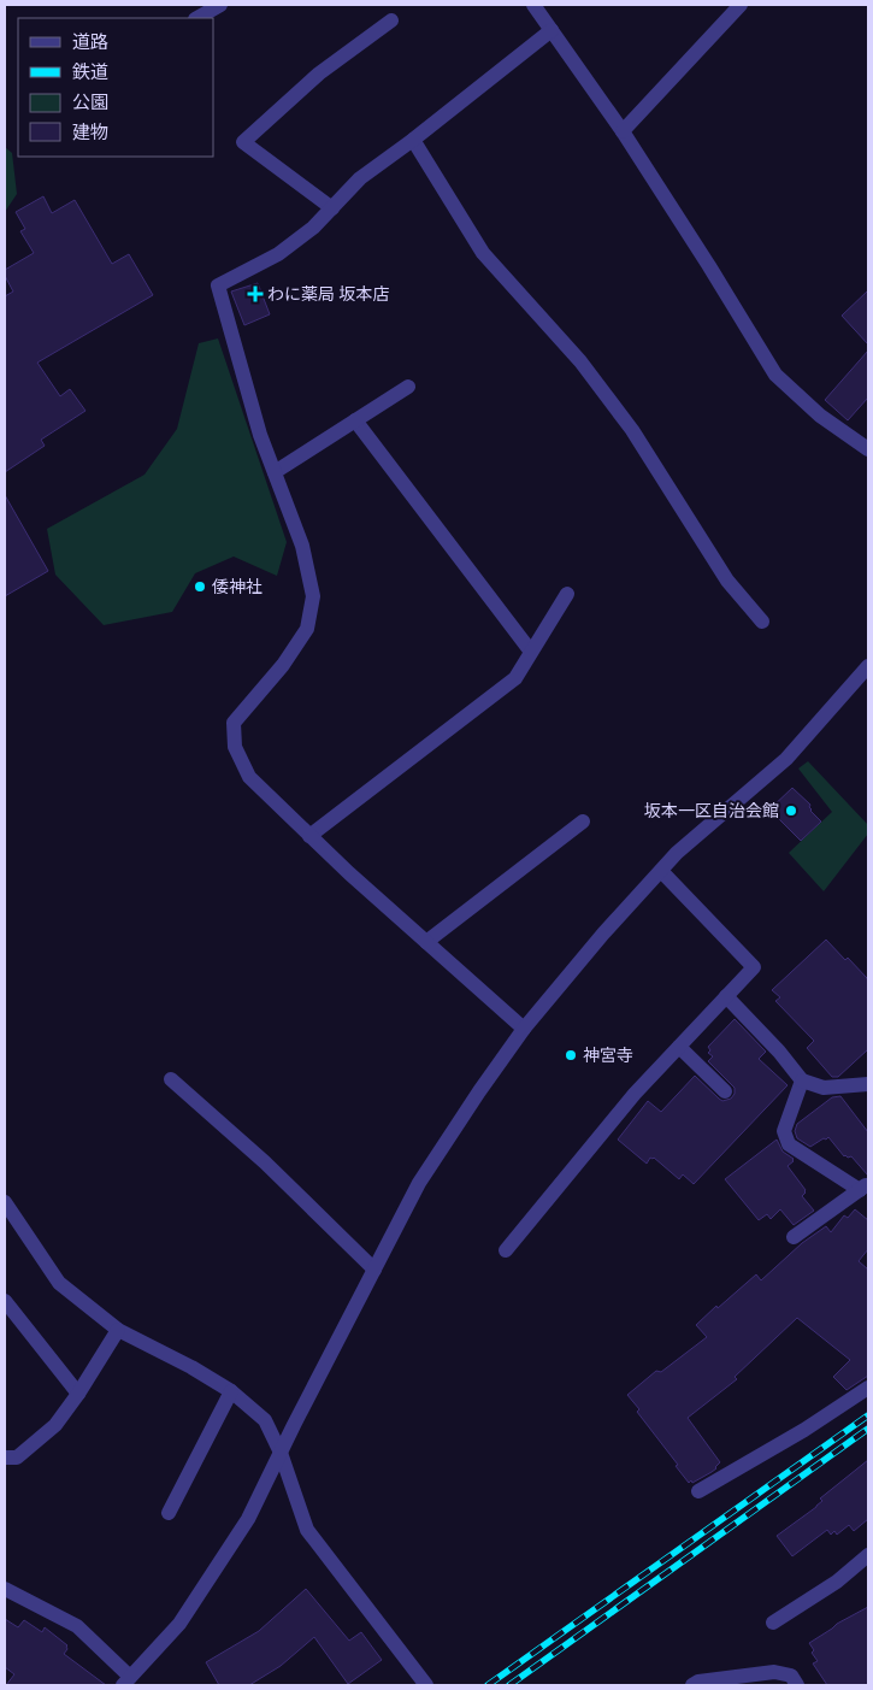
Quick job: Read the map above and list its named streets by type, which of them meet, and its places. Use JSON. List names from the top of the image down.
{
  "places": {
    "health": ["わに薬局 坂本店"],
    "other": ["倭神社", "坂本一区自治会館", "神宮寺"]
  },
  "legend": [
    "道路",
    "鉄道",
    "公園",
    "建物"
  ]
}
